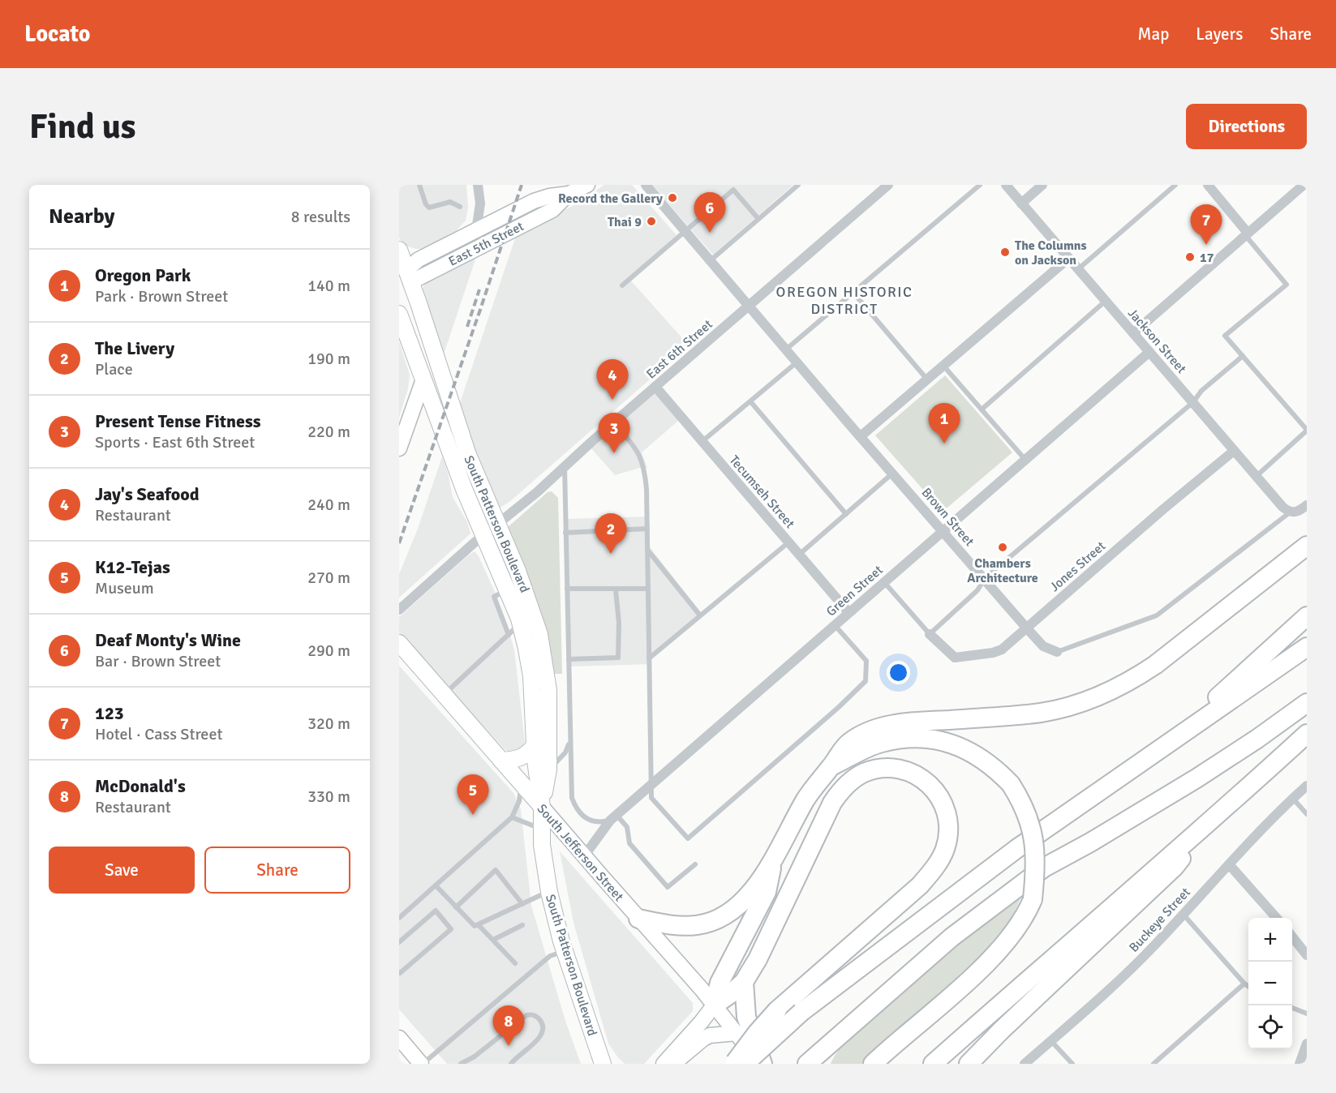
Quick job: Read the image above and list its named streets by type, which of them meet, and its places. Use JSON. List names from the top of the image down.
{
  "streets": {
    "main road": ["South Patterson Boulevard", "South Jefferson Street"],
    "street": [
      "East 5th Street",
      "Jackson Street",
      "East 6th Street",
      "Tecumseh Street",
      "Brown Street",
      "Jones Street",
      "Green Street",
      "Buckeye Street"
    ]
  },
  "crossings": [
    ["East 5th Street", "South Patterson Boulevard"],
    ["Jackson Street", "Brown Street"],
    ["Jackson Street", "Jones Street"],
    ["Jackson Street", "Green Street"],
    ["East 6th Street", "Tecumseh Street"],
    ["East 6th Street", "Brown Street"],
    ["East 6th Street", "South Patterson Boulevard"],
    ["Tecumseh Street", "Green Street"],
    ["Brown Street", "Jones Street"],
    ["Brown Street", "Green Street"],
    ["South Patterson Boulevard", "South Jefferson Street"],
    ["Green Street", "South Jefferson Street"]
  ],
  "districts": ["OREGON HISTORIC DISTRICT"],
  "places": [
    "Record the Gallery",
    "Thai 9",
    "The Columns on Jackson",
    "17",
    "Chambers Architecture"
  ],
  "page": {
    "header": "Locato",
    "nav": ["Map", "Layers", "Share"],
    "buttons": [
      "Directions",
      ["Save", "Share"]
    ],
    "title": "Find us",
    "heading": ["Nearby", "8 results"],
    "pins": [
      "6",
      "7",
      "4",
      "1",
      "3",
      "2",
      "5",
      "8"
    ],
    "list": [
      {
        "mark": "1",
        "name": "Oregon Park",
        "note": "Park · Brown Street",
        "value": "140 m"
      },
      {
        "mark": "2",
        "name": "The Livery",
        "note": "Place",
        "value": "190 m"
      },
      {
        "mark": "3",
        "name": "Present Tense Fitness",
        "note": "Sports · East 6th Street",
        "value": "220 m"
      },
      {
        "mark": "4",
        "name": "Jay's Seafood",
        "note": "Restaurant",
        "value": "240 m"
      },
      {
        "mark": "5",
        "name": "K12-Tejas",
        "note": "Museum",
        "value": "270 m"
      },
      {
        "mark": "6",
        "name": "Deaf Monty's Wine",
        "note": "Bar · Brown Street",
        "value": "290 m"
      },
      {
        "mark": "7",
        "name": "123",
        "note": "Hotel · Cass Street",
        "value": "320 m"
      },
      {
        "mark": "8",
        "name": "McDonald's",
        "note": "Restaurant",
        "value": "330 m"
      }
    ],
    "map_buttons": ["+", "−"]
  }
}
